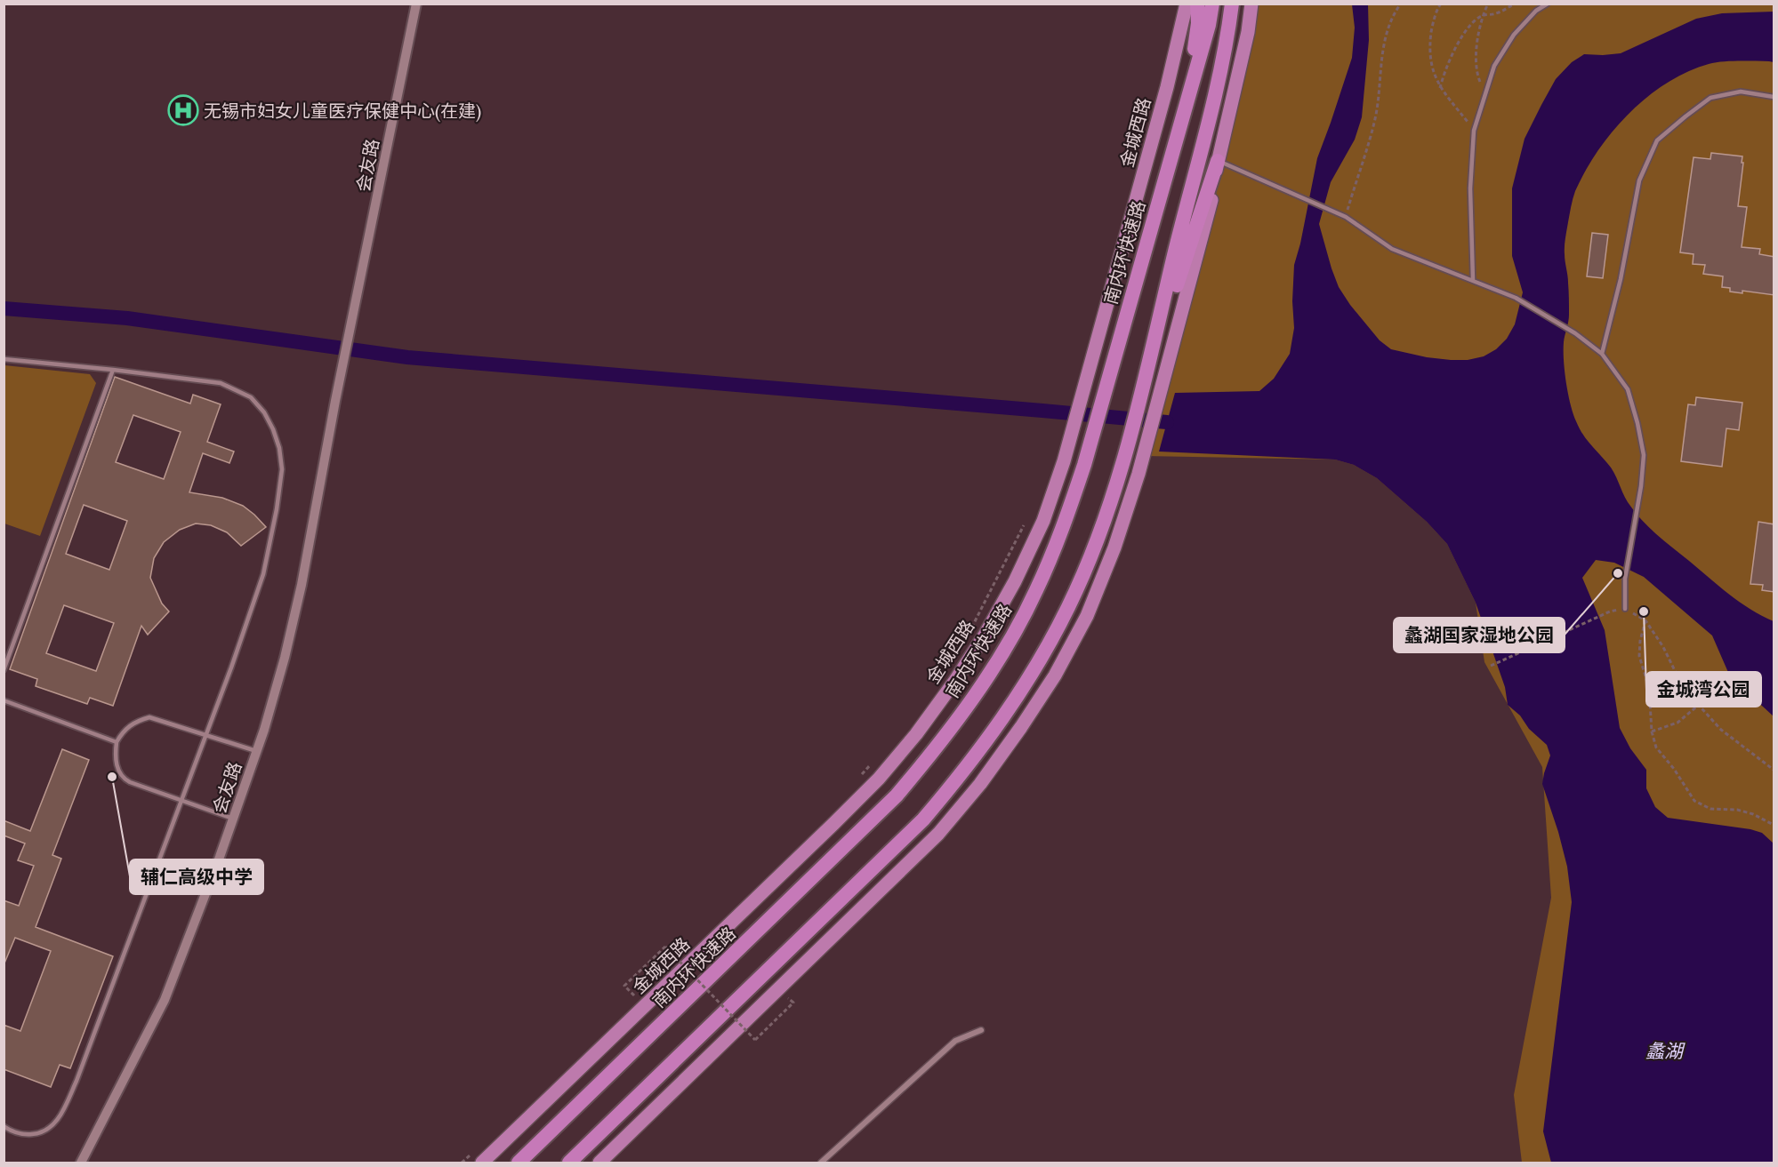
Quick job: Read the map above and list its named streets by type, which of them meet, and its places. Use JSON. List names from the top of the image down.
{
  "streets": {
    "highway": ["南内环快速路"],
    "main road": ["金城西路"],
    "street": ["会友路"]
  },
  "water": ["蠡湖"],
  "places": {
    "hospital": ["无锡市妇女儿童医疗保健中心(在建)"],
    "other": ["蠡湖国家湿地公园", "金城湾公园", "辅仁高级中学"]
  }
}
